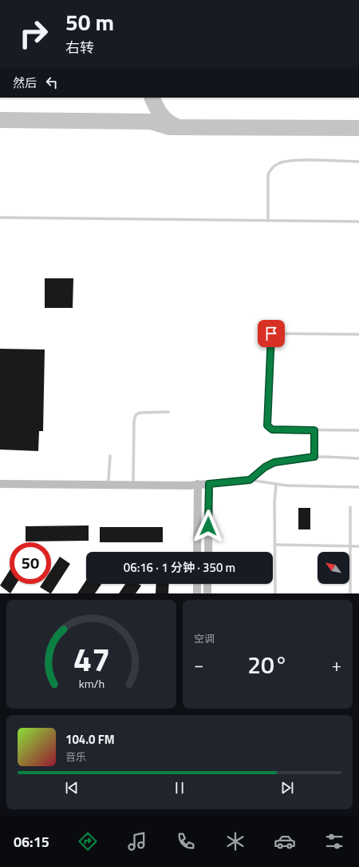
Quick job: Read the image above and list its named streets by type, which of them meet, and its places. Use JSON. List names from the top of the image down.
{
  "north": "top left",
  "page": {
    "turn": ["50 m", "右转"],
    "then": "然后",
    "limit": "50",
    "trip": "06:16 · 1 分钟 · 350 m",
    "tile": "空调",
    "heat": ["−", "20°", "+"],
    "song": ["104.0 FM", "音乐"],
    "tabs": "06:15",
    "gauge": ["47", "km/h"]
  }
}
